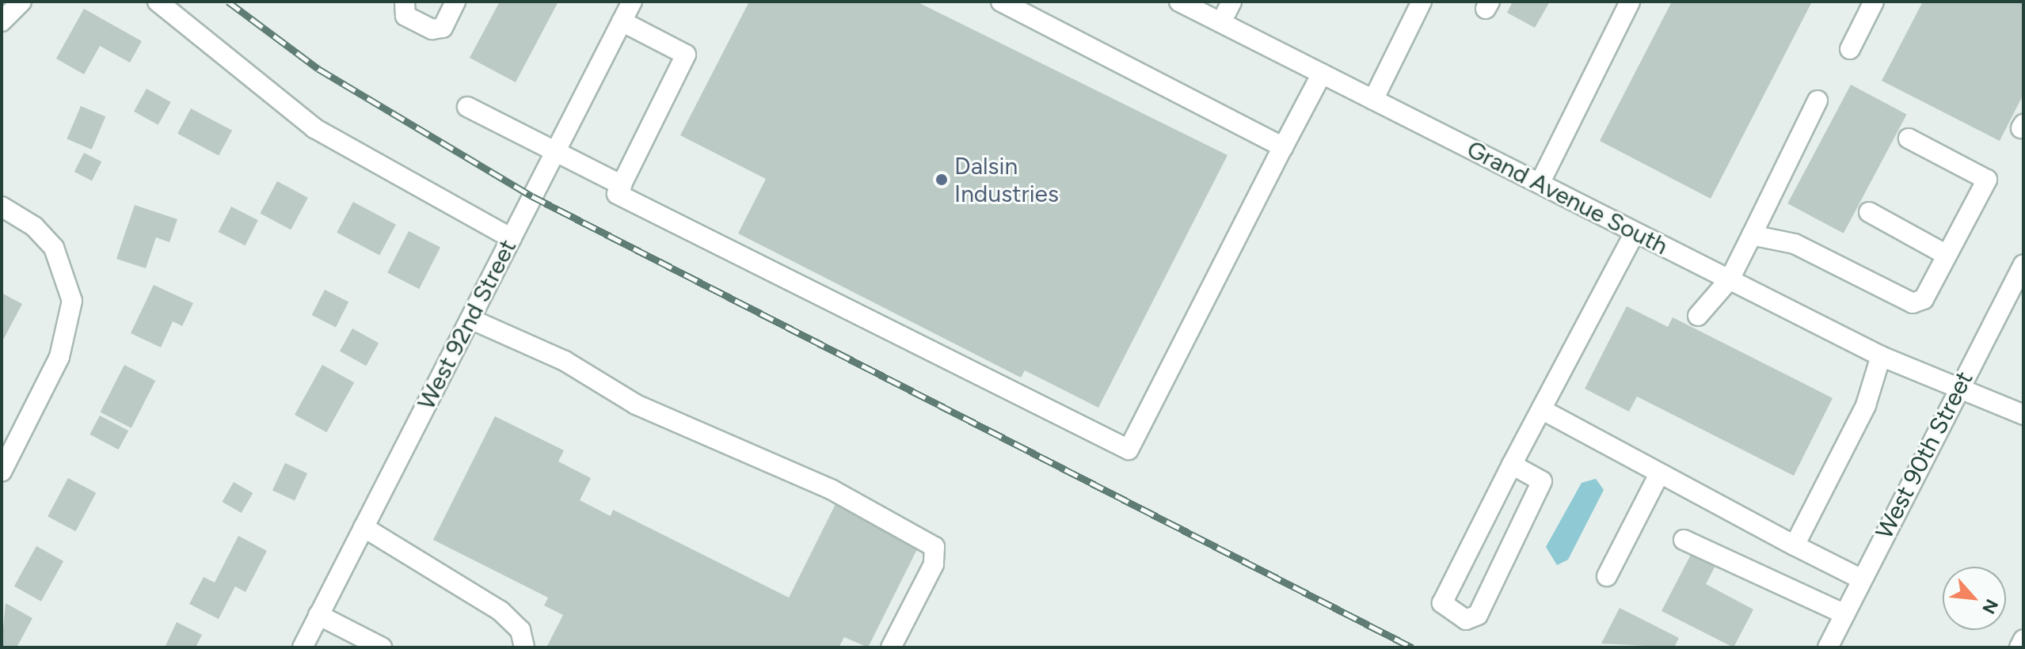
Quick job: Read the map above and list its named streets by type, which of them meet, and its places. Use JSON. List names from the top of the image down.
{
  "streets": {
    "street": ["Grand Avenue South", "West 92nd Street", "West 90th Street"]
  },
  "crossings": [
    ["Grand Avenue South", "West 90th Street"]
  ],
  "places": ["Dalsin Industries"],
  "north": "bottom right"
}
